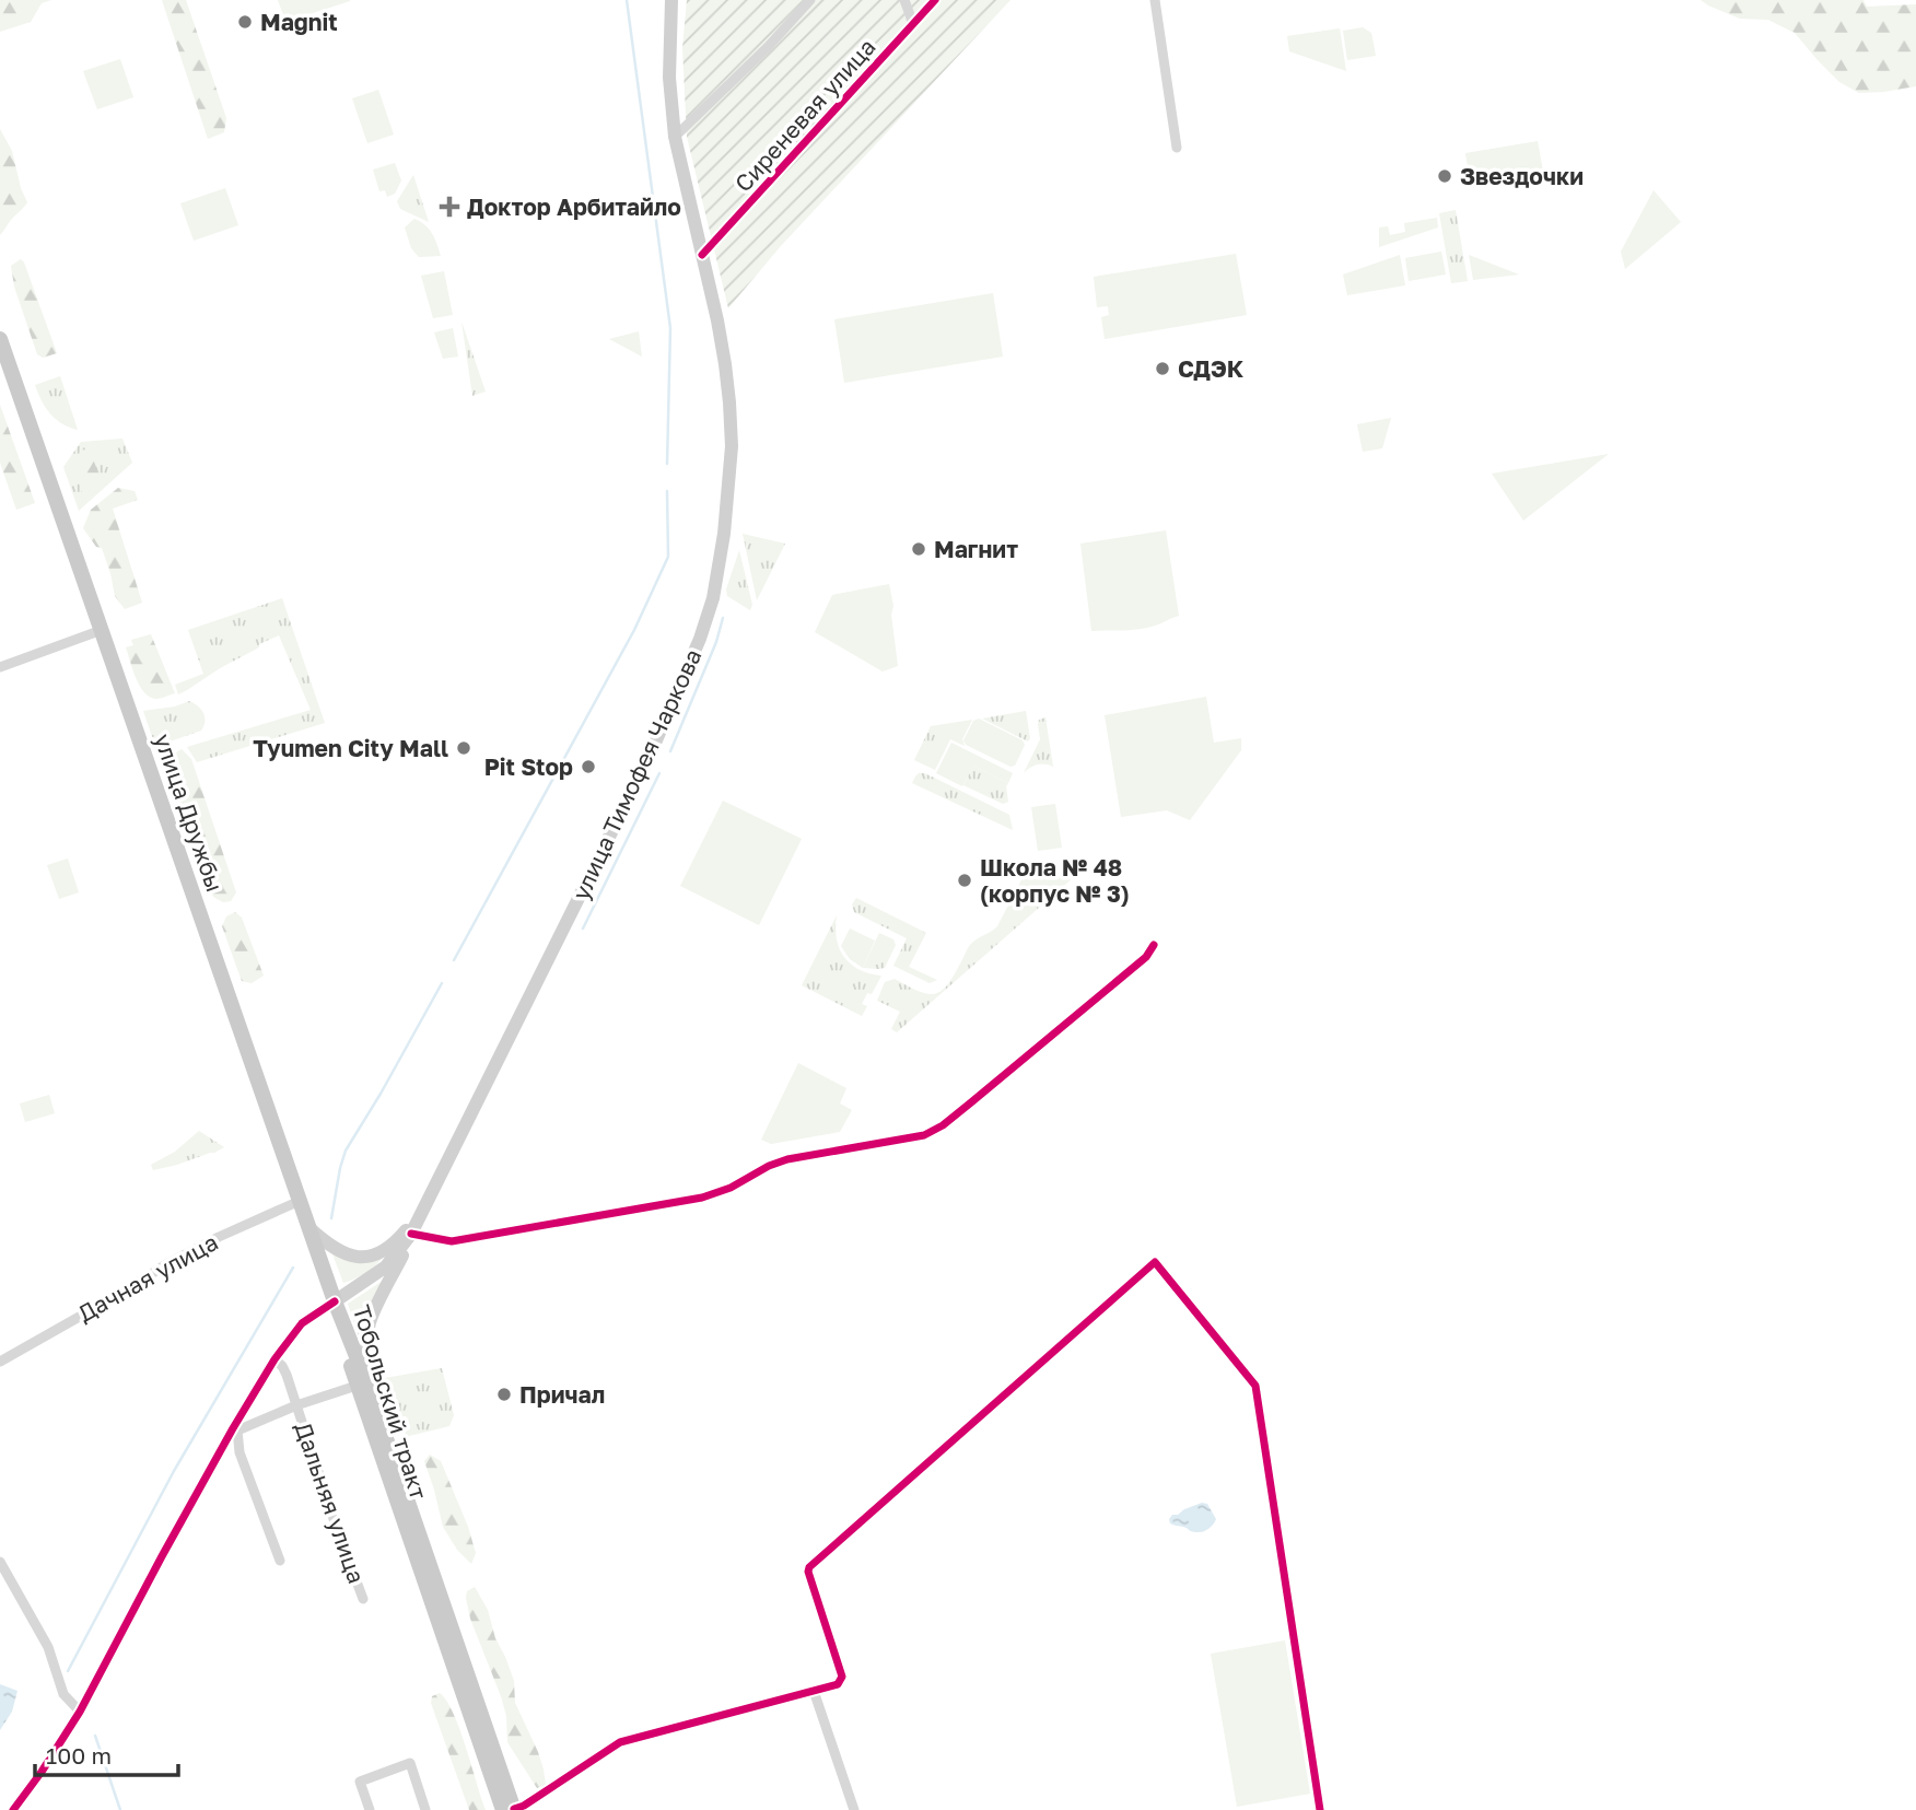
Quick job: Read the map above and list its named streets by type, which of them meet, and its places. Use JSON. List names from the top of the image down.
{
  "streets": {
    "main road": ["улица Тимофея Чаркова", "улица Дружбы", "Тобольский тракт"],
    "street": ["Сиреневая улица", "Дачная улица", "Дальняя улица"]
  },
  "crossings": [
    ["Сиреневая улица", "улица Тимофея Чаркова"],
    ["улица Тимофея Чаркова", "улица Дружбы"],
    ["улица Тимофея Чаркова", "Тобольский тракт"],
    ["улица Дружбы", "Дачная улица"],
    ["улица Дружбы", "Тобольский тракт"],
    ["Тобольский тракт", "Дальняя улица"]
  ],
  "places": {
    "other": [
      "Magnit",
      "Звездочки",
      "СДЭК",
      "Магнит",
      "Tyumen City Mall",
      "Pit Stop",
      "Школа № 48 (корпус № 3)",
      "Причал"
    ],
    "health": ["Доктор Арбитайло"]
  },
  "scale_bar": "100 m"
}
